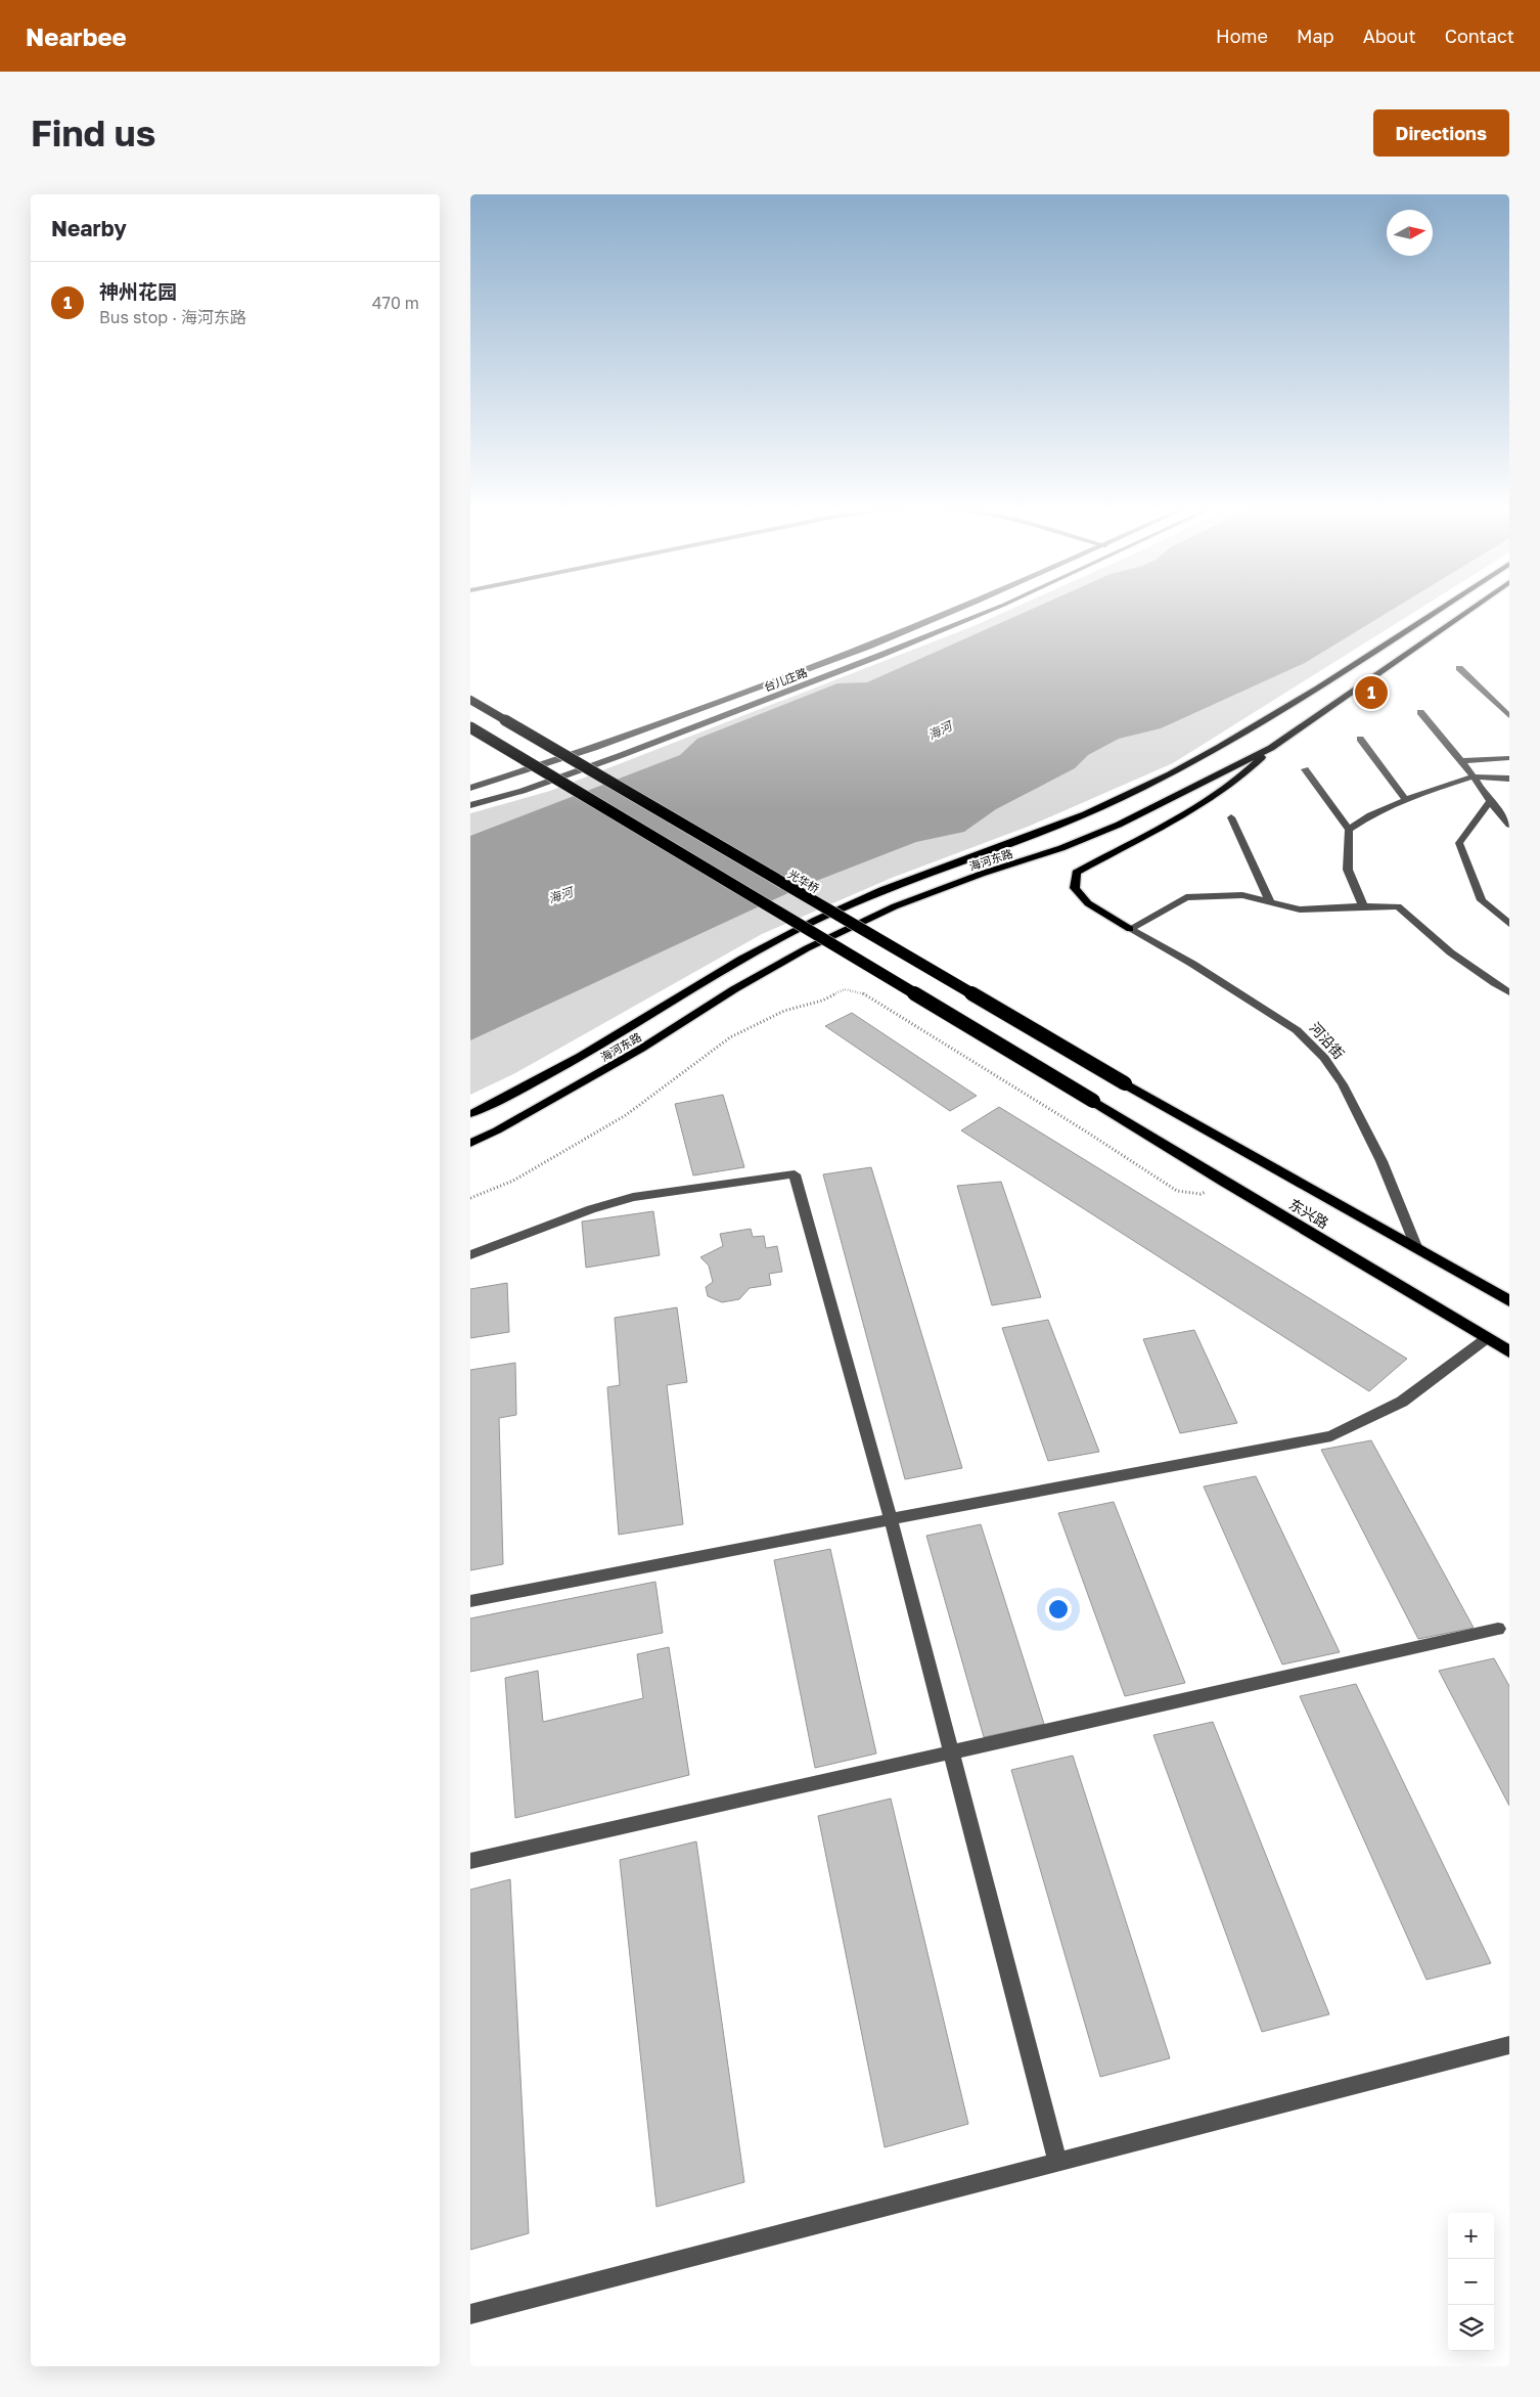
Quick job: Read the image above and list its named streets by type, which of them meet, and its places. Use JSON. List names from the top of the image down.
{
  "streets": {
    "highway": ["光华桥", "东兴路"],
    "main road": ["海河东路"],
    "street": ["台儿庄路", "河沿街"]
  },
  "crossings": [
    ["光华桥", "东兴路"],
    ["河沿街", "东兴路"]
  ],
  "water": ["海河"],
  "north": "right",
  "page": {
    "header": "Nearbee",
    "nav": [
      "Home",
      "Map",
      "About",
      "Contact"
    ],
    "buttons": "Directions",
    "title": "Find us",
    "heading": "Nearby",
    "list": [
      {
        "mark": "1",
        "name": "神州花园",
        "note": "Bus stop · 海河东路",
        "value": "470 m"
      }
    ],
    "pins": "1",
    "map_buttons": ["+", "−"]
  }
}
